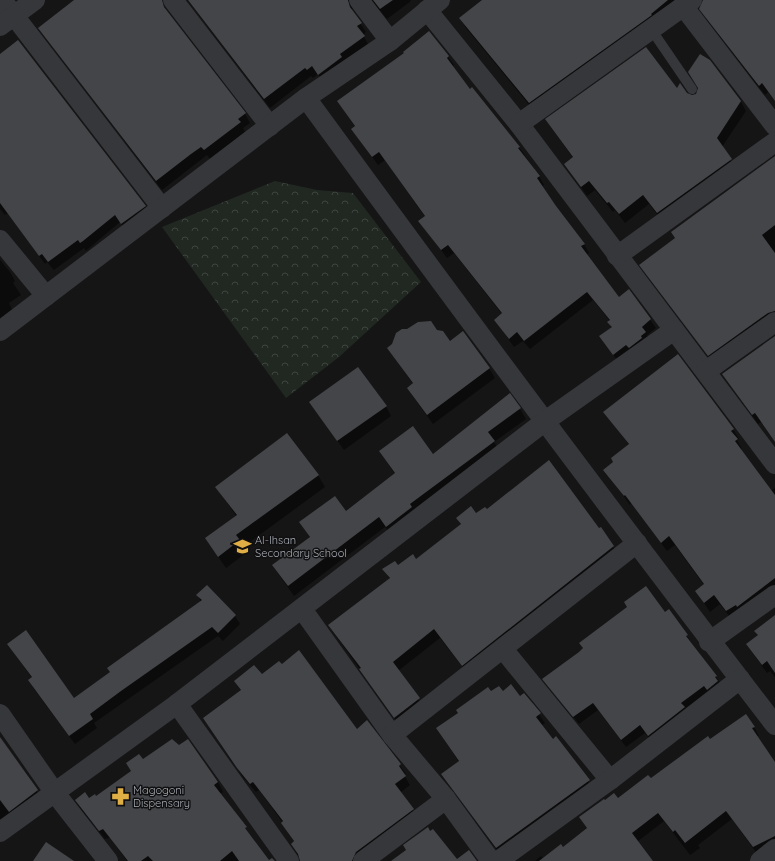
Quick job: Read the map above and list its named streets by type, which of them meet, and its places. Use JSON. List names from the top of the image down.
{
  "places": {
    "school or university": ["Al-Ihsan Secondary School"],
    "pharmacy": ["Magogoni Dispensary"]
  }
}
